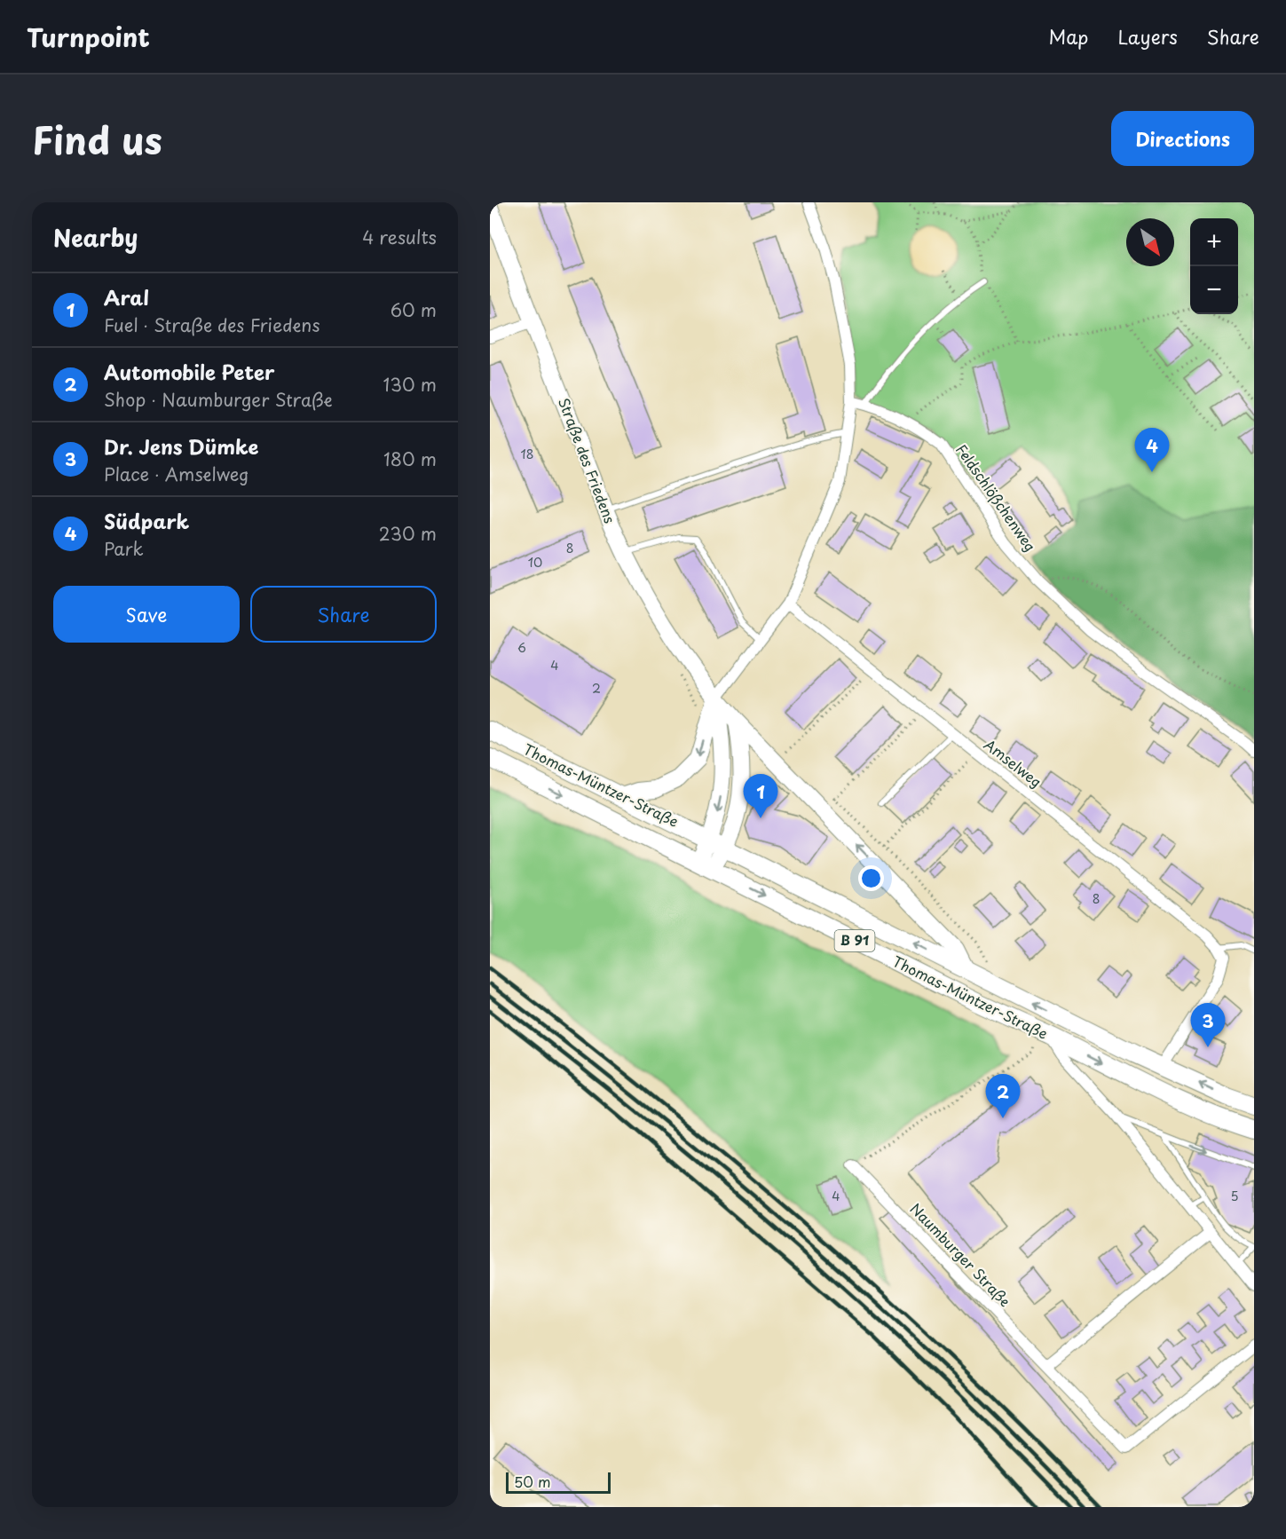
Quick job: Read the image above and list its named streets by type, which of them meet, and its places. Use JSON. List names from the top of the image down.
{
  "streets": {
    "main road": ["Thomas-Müntzer-Straße", "B 91"],
    "street": [
      "Straße des Friedens",
      "Feldschlößchenweg",
      "Amselweg",
      "Naumburger Straße"
    ]
  },
  "crossings": [
    ["Straße des Friedens", "Thomas-Müntzer-Straße"]
  ],
  "house_numbers": [
    "18",
    "8",
    "10",
    "6",
    "4",
    "2",
    "8",
    "4",
    "5"
  ],
  "scale_bar": "50 m",
  "north": "bottom right",
  "page": {
    "header": "Turnpoint",
    "nav": ["Map", "Layers", "Share"],
    "title": "Find us",
    "buttons": [
      "Directions",
      ["Save", "Share"]
    ],
    "heading": ["Nearby", "4 results"],
    "map_buttons": ["+", "−"],
    "list": [
      {
        "mark": "1",
        "name": "Aral",
        "note": "Fuel · Straße des Friedens",
        "value": "60 m"
      },
      {
        "mark": "2",
        "name": "Automobile Peter",
        "note": "Shop · Naumburger Straße",
        "value": "130 m"
      },
      {
        "mark": "3",
        "name": "Dr. Jens Dümke",
        "note": "Place · Amselweg",
        "value": "180 m"
      },
      {
        "mark": "4",
        "name": "Südpark",
        "note": "Park",
        "value": "230 m"
      }
    ],
    "pins": [
      "4",
      "1",
      "3",
      "2"
    ],
    "scale": "50 m"
  }
}
